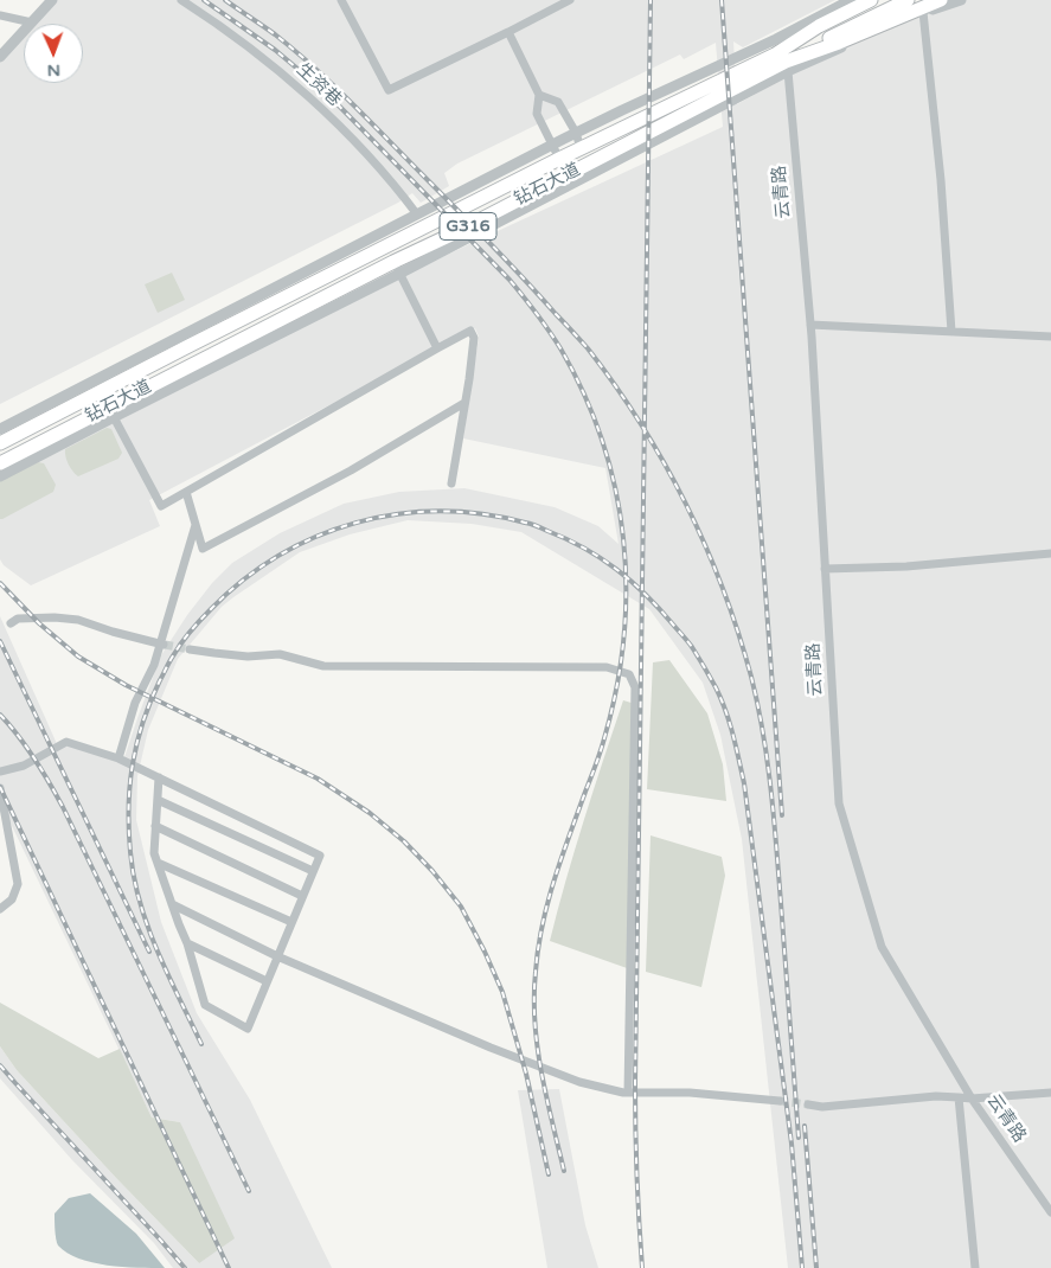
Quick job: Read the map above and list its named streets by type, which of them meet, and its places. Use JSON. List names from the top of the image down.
{
  "streets": {
    "highway": ["钻石大道", "G316"],
    "street": ["生资巷", "云青路"]
  },
  "crossings": [
    ["钻石大道", "云青路"]
  ],
  "north": "bottom"
}
